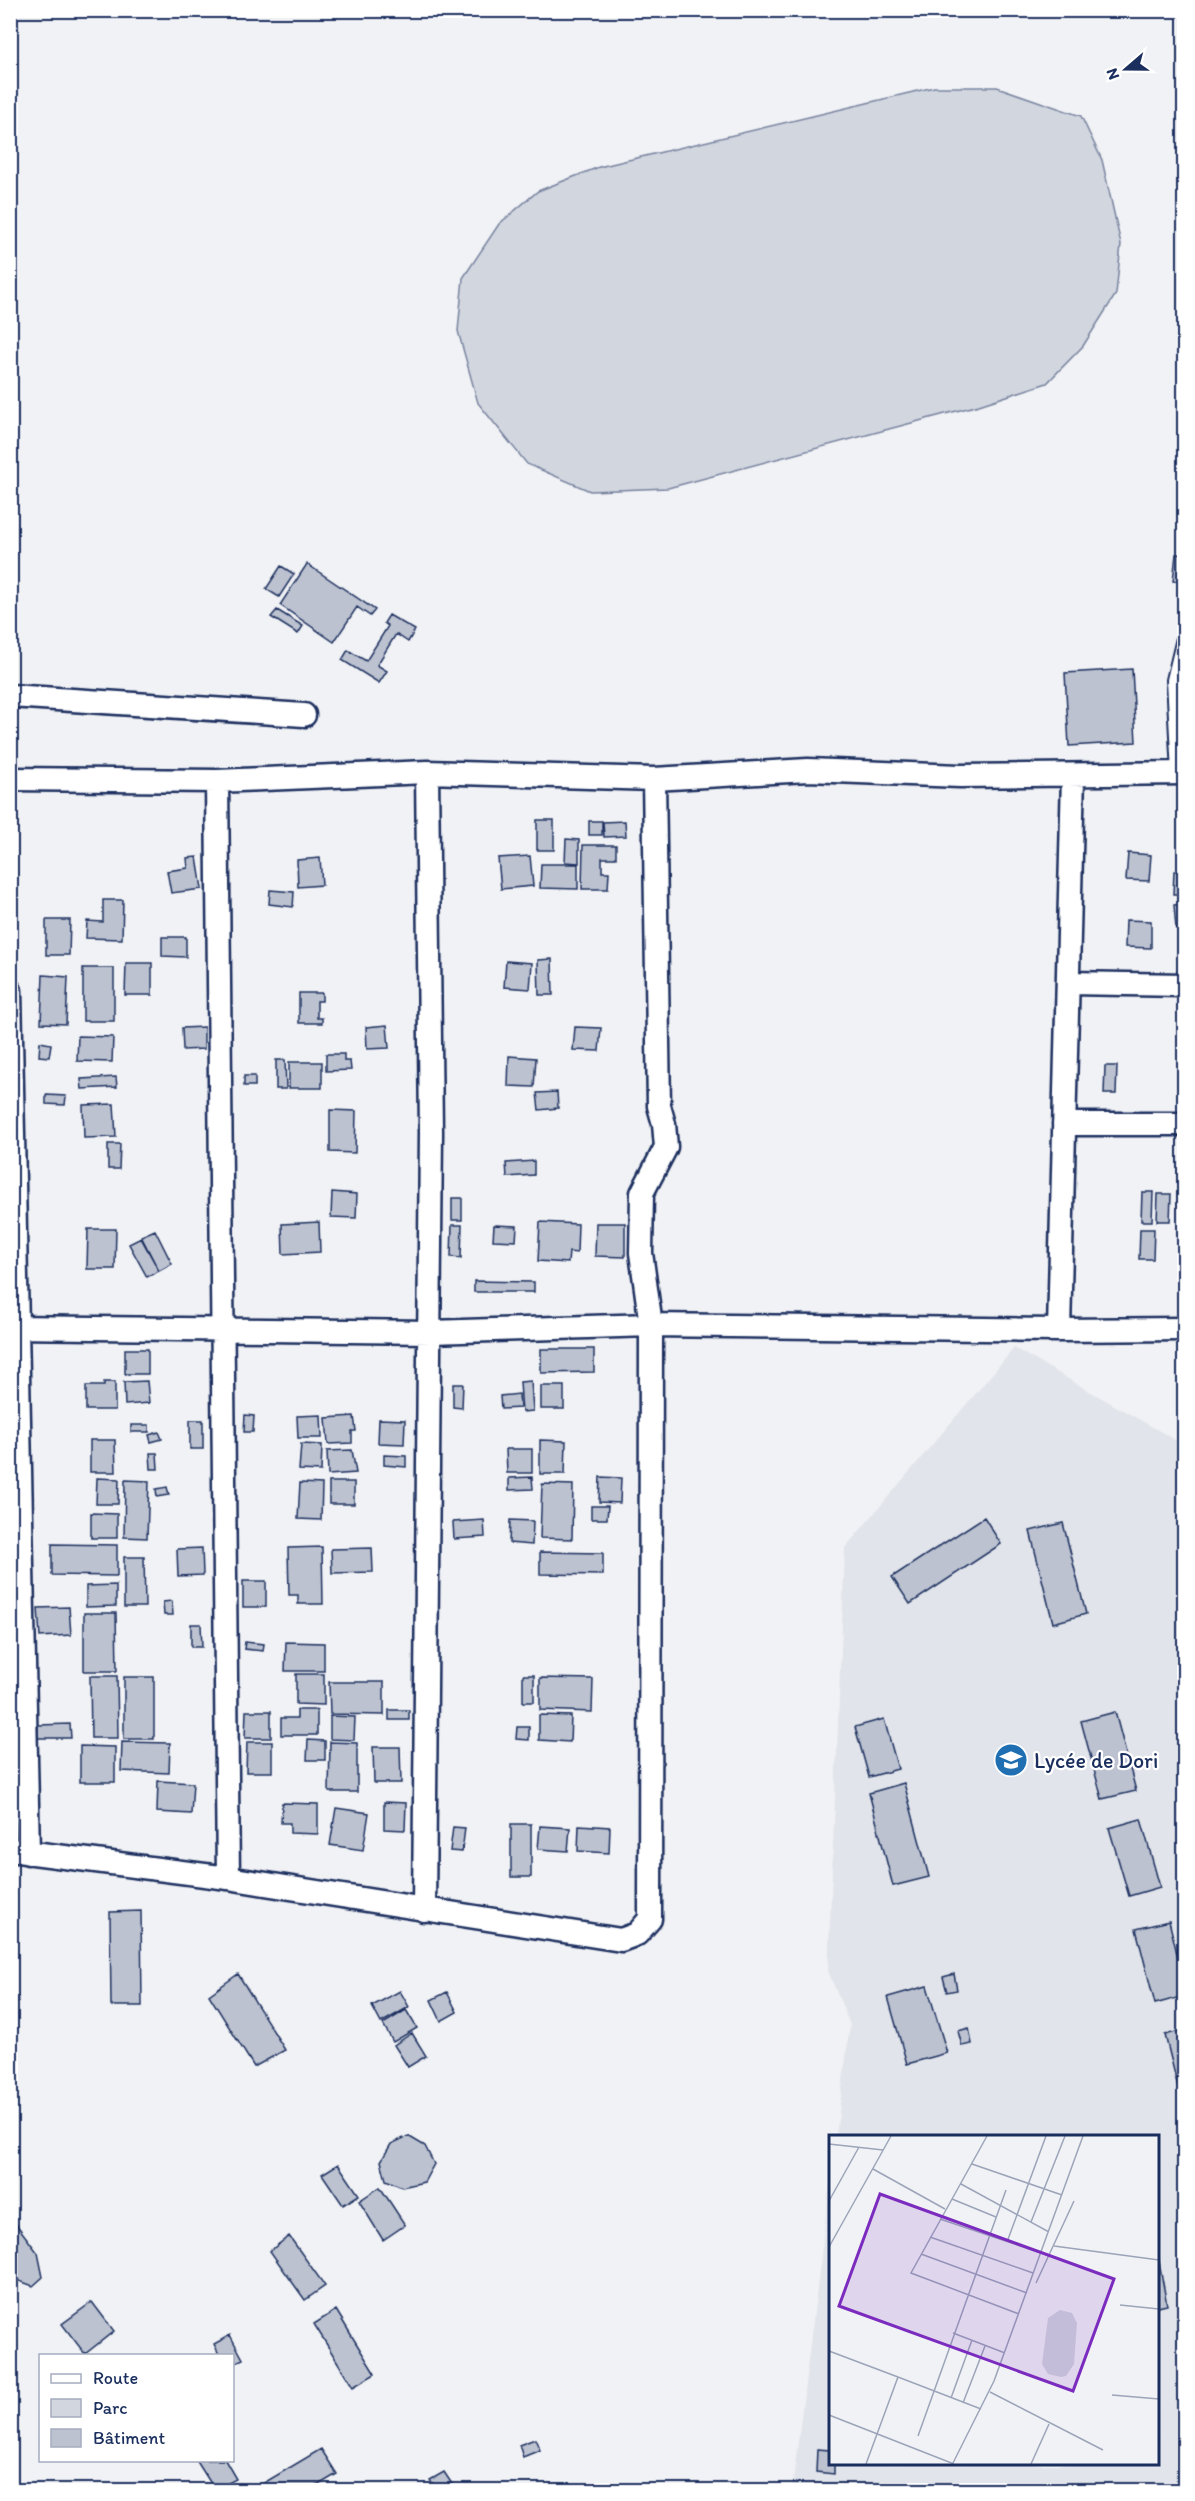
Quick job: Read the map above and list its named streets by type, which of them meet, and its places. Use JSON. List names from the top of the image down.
{
  "places": {
    "school or university": ["Lycée de Dori"]
  },
  "legend": ["Route", "Parc", "Bâtiment"],
  "north": "left"
}
